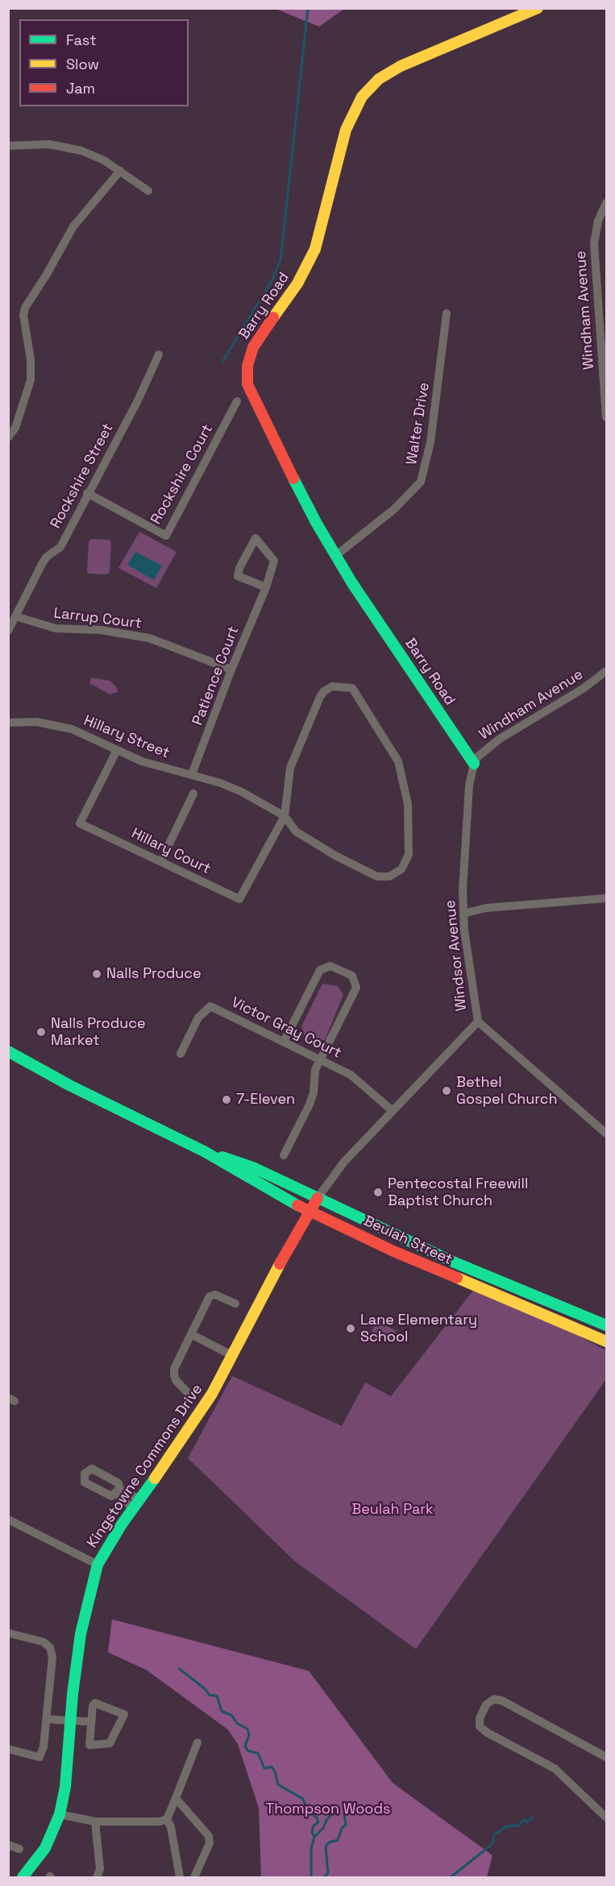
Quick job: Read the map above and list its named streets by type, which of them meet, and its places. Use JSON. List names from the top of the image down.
{
  "streets": {
    "street": [
      "Barry Road",
      "Windham Avenue",
      "Walter Drive",
      "Rockshire Court",
      "Rockshire Street",
      "Larrup Court",
      "Patience Court",
      "Hillary Street",
      "Hillary Court",
      "Windsor Avenue",
      "Victor Gray Court",
      "Beulah Street",
      "Kingstowne Commons Drive"
    ]
  },
  "crossings": [
    ["Barry Road", "Windham Avenue"],
    ["Barry Road", "Walter Drive"],
    ["Barry Road", "Windsor Avenue"],
    ["Windham Avenue", "Windsor Avenue"],
    ["Rockshire Court", "Rockshire Street"],
    ["Rockshire Street", "Larrup Court"],
    ["Larrup Court", "Patience Court"],
    ["Patience Court", "Hillary Street"],
    ["Hillary Street", "Hillary Court"],
    ["Windsor Avenue", "Victor Gray Court"],
    ["Windsor Avenue", "Beulah Street"],
    ["Windsor Avenue", "Kingstowne Commons Drive"],
    ["Beulah Street", "Kingstowne Commons Drive"]
  ],
  "parks": ["Beulah Park", "Thompson Woods"],
  "places": [
    "Nalls Produce",
    "Nalls Produce Market",
    "Bethel Gospel Church",
    "7-Eleven",
    "Pentecostal Freewill Baptist Church",
    "Lane Elementary School"
  ],
  "legend": ["Fast", "Slow", "Jam"]
}
